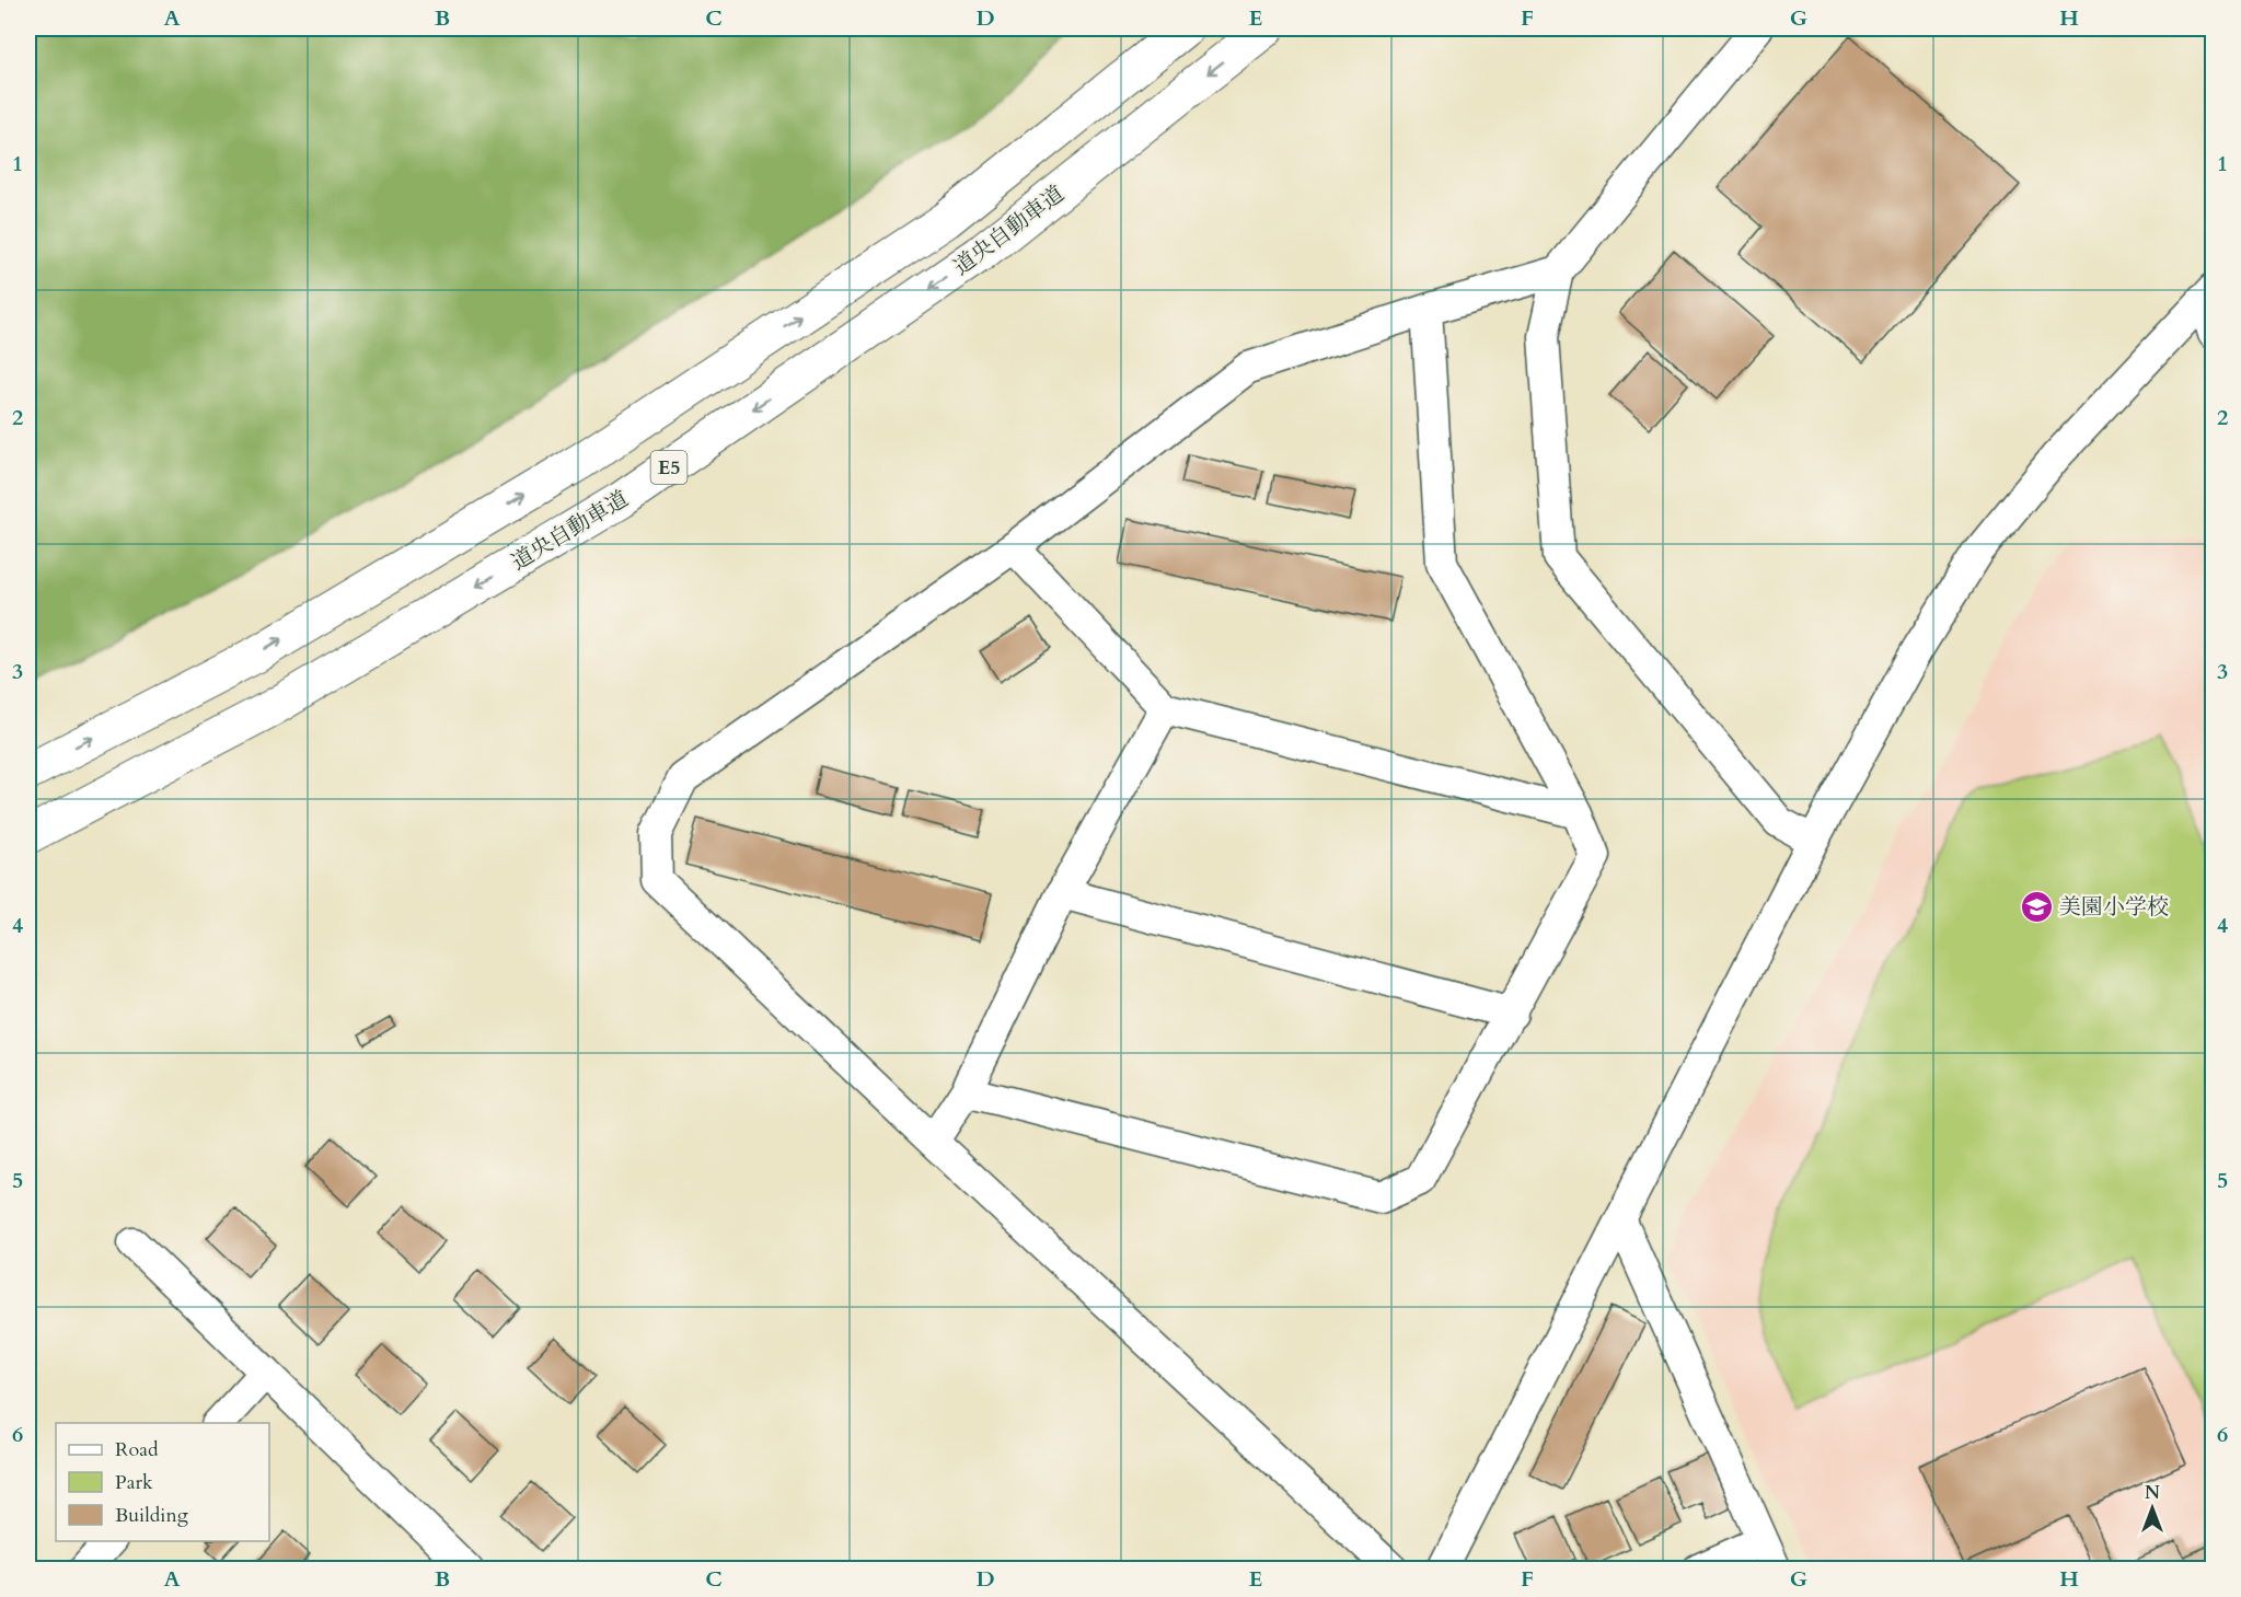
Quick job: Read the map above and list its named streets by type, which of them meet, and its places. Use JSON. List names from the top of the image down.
{
  "streets": {
    "highway": ["道央自動車道", "E5"]
  },
  "places": {
    "school or university": ["美園小学校"]
  },
  "legend": ["Road", "Park", "Building"],
  "north": "top",
  "grid": {
    "columns": [
      "A",
      "B",
      "C",
      "D",
      "E",
      "F",
      "G",
      "H"
    ],
    "rows": [
      "1",
      "2",
      "3",
      "4",
      "5",
      "6"
    ]
  }
}
